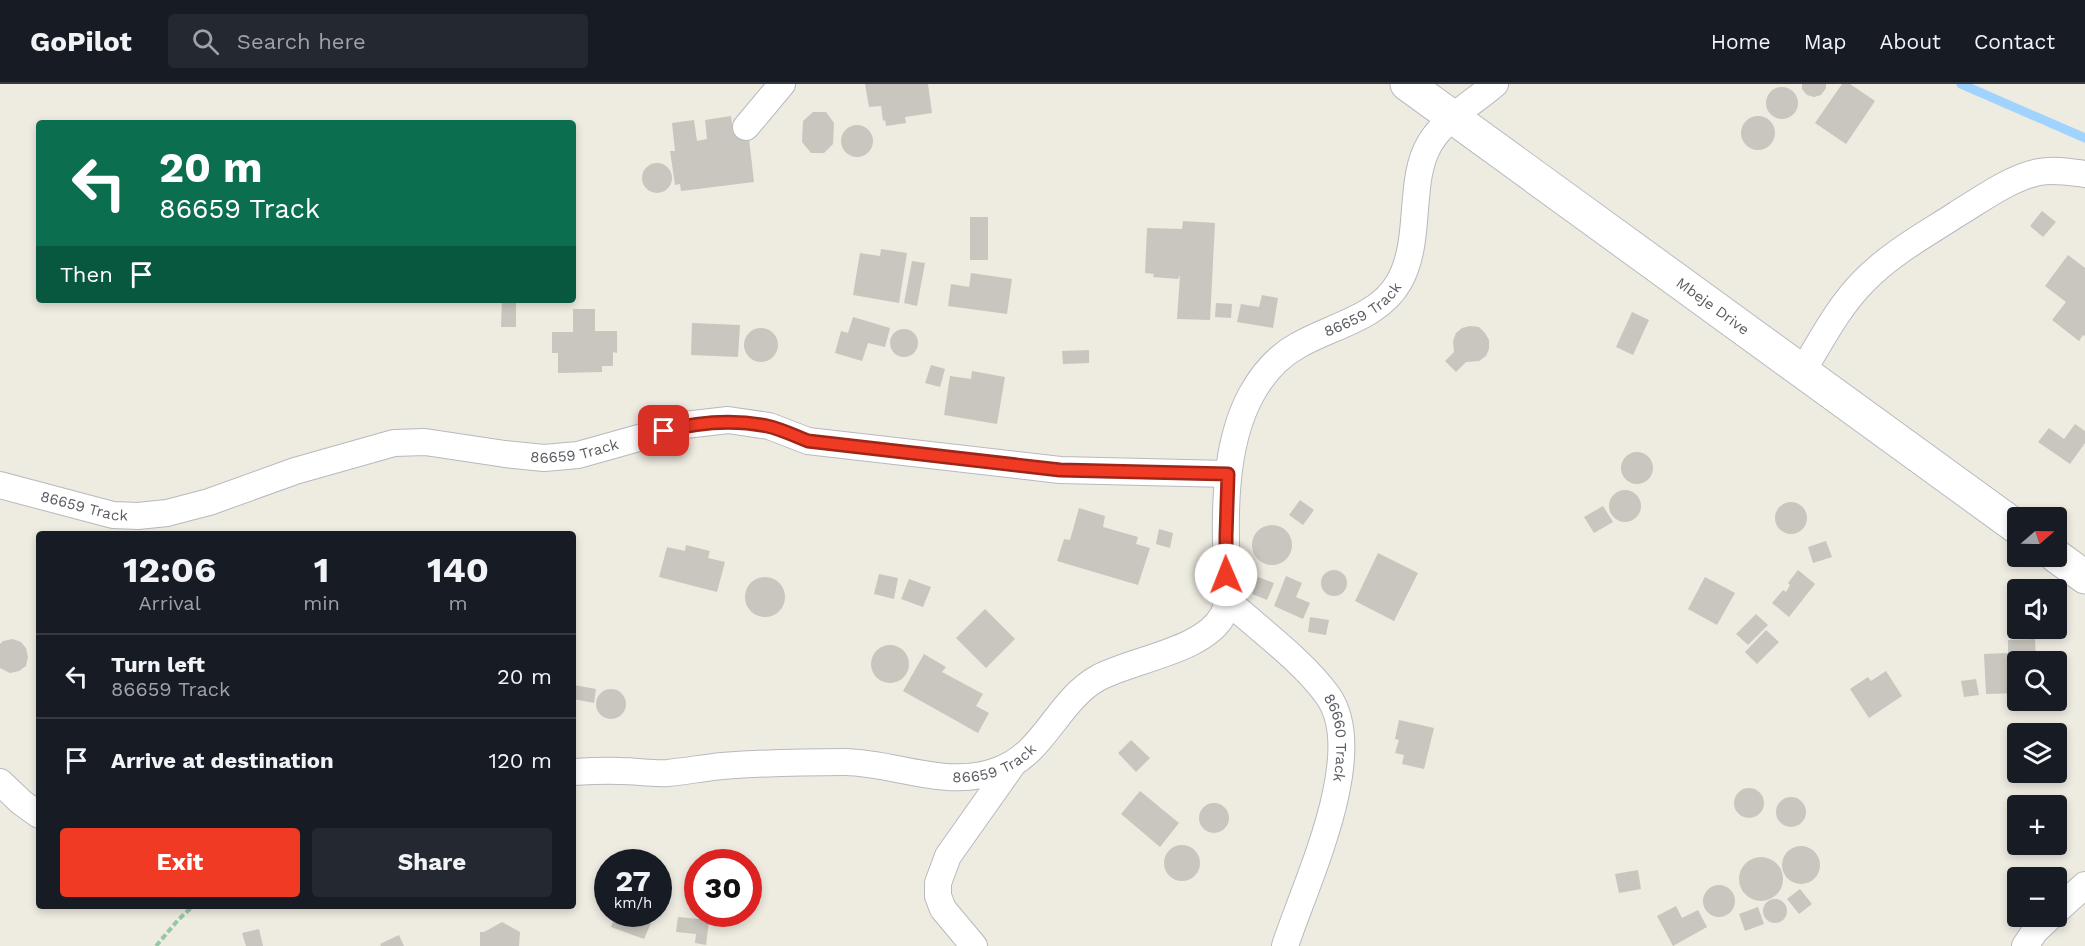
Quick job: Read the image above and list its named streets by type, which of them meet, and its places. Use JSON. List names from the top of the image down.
{
  "streets": {
    "street": ["86659 Track", "Mbeje Drive", "86660 Track"]
  },
  "crossings": [
    ["86659 Track", "Mbeje Drive"],
    ["86659 Track", "86660 Track"]
  ],
  "north": "right",
  "page": {
    "header": "GoPilot",
    "search": "Search here",
    "nav": [
      "Home",
      "Map",
      "About",
      "Contact"
    ],
    "turn": ["20 m", "86659 Track"],
    "then": "Then",
    "map_buttons": ["+", "−"],
    "eta": [
      "12:06",
      "Arrival",
      "1",
      "min",
      "140",
      "m"
    ],
    "list": [
      {
        "name": "Turn left",
        "note": "86659 Track",
        "value": "20 m"
      },
      {
        "name": "Arrive at destination",
        "value": "120 m"
      }
    ],
    "buttons": ["Exit", "Share"],
    "speed": "27 km/h",
    "limit": "30"
  }
}
